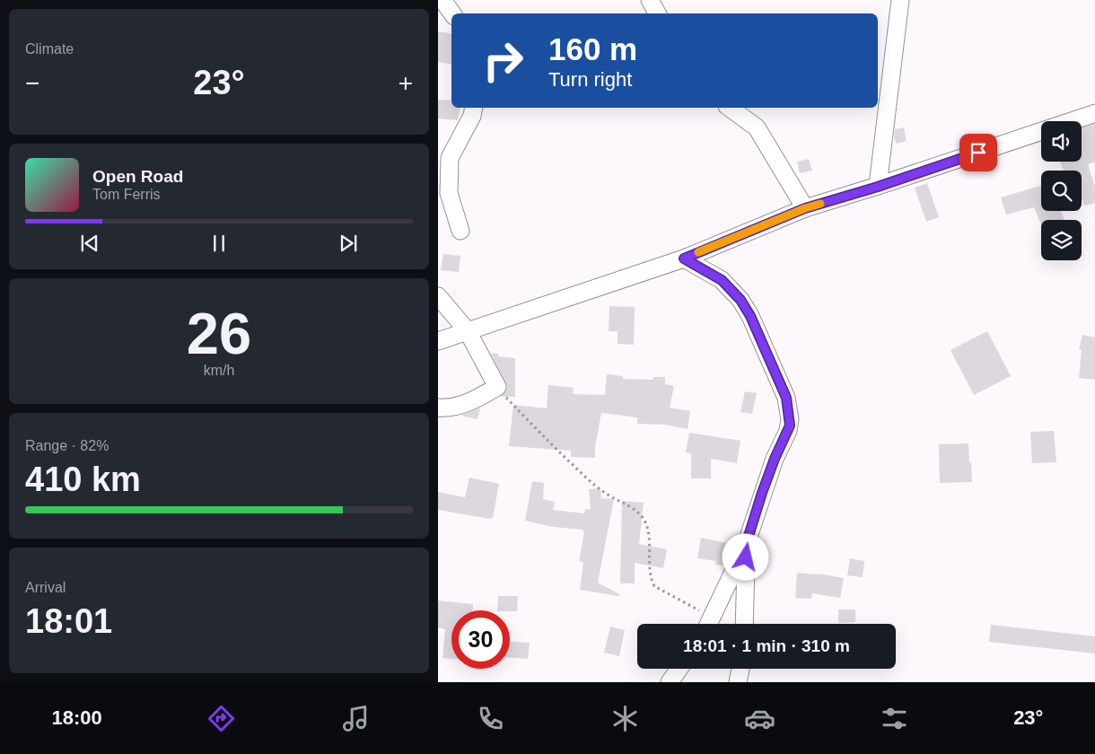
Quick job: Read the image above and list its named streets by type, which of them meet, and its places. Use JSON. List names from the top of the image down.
{
  "page": {
    "tile": [
      "Climate",
      ["26", "km/h"],
      ["Range · 82%", "410 km"],
      ["Arrival", "18:01"]
    ],
    "turn": ["160 m", "Turn right"],
    "heat": ["−", "23°", "+"],
    "song": ["Open Road", "Tom Ferris"],
    "limit": "30",
    "trip": "18:01 · 1 min · 310 m",
    "tabs": ["18:00", "23°"]
  }
}
